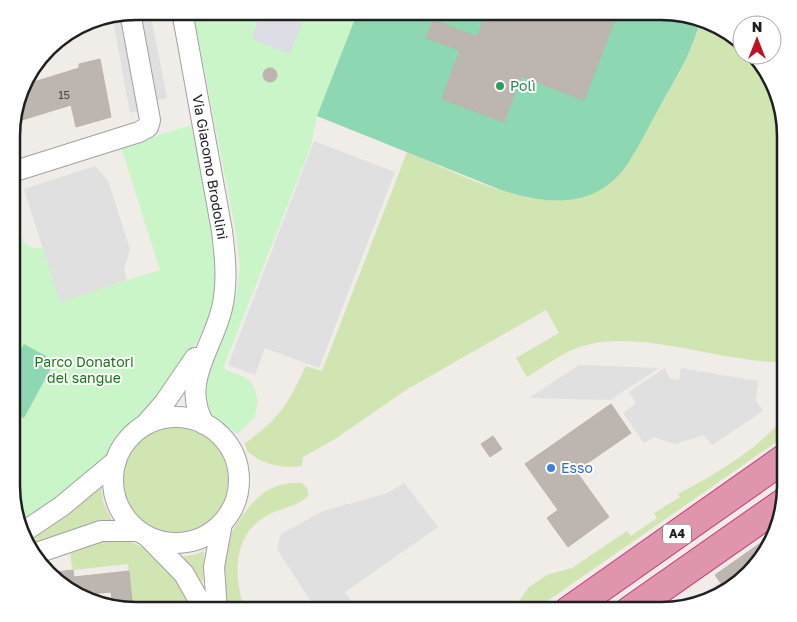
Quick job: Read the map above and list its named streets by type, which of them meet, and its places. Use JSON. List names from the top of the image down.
{
  "streets": {
    "highway": ["A4"],
    "street": ["Via Giacomo Brodolini"]
  },
  "parks": ["Parco Donatori del sangue"],
  "places": ["Polì", "Esso"],
  "house_numbers": ["15"],
  "north": "top"
}
